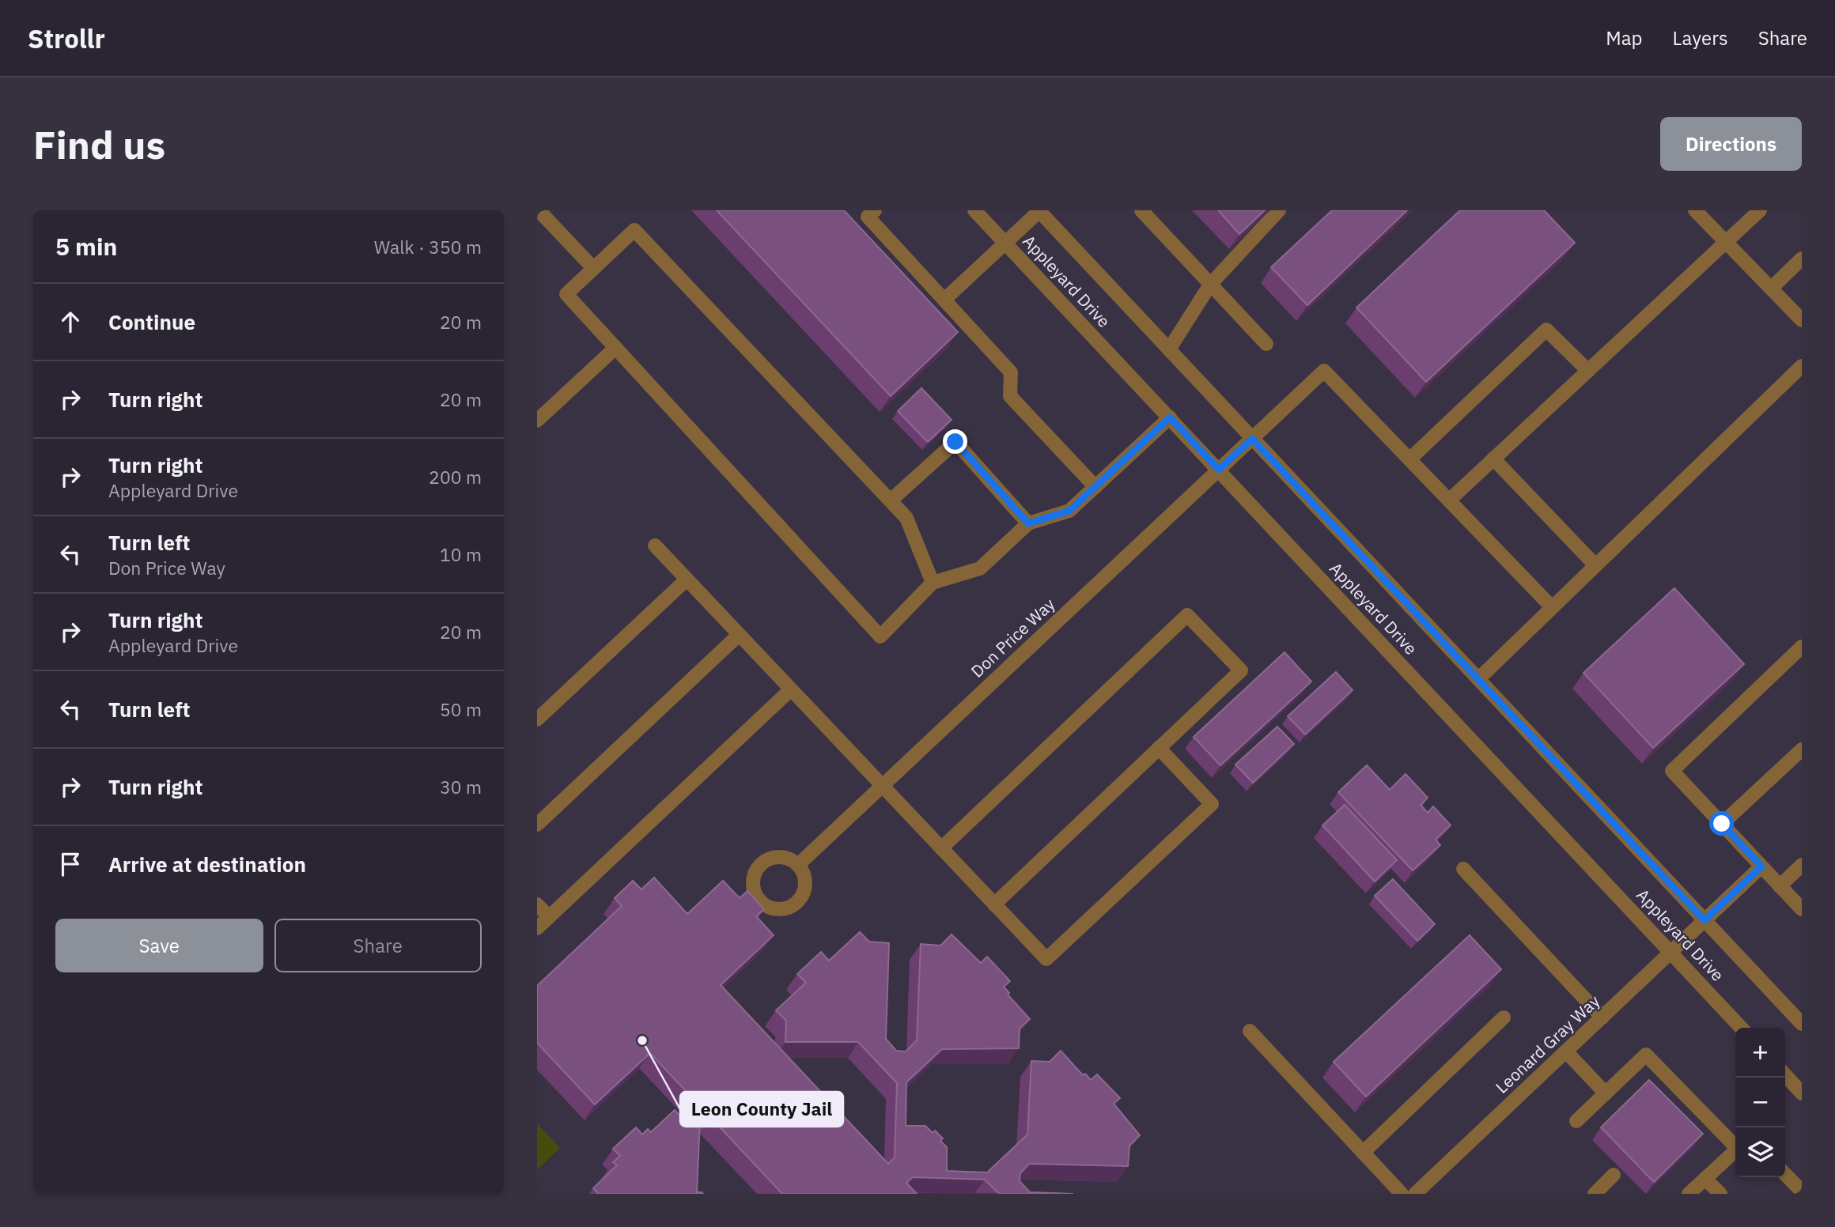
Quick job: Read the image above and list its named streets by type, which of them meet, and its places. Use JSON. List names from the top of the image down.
{
  "streets": {
    "street": ["Appleyard Drive", "Don Price Way", "Leonard Gray Way"]
  },
  "crossings": [
    ["Appleyard Drive", "Don Price Way"],
    ["Appleyard Drive", "Leonard Gray Way"]
  ],
  "places": ["Leon County Jail"],
  "page": {
    "header": "Strollr",
    "nav": ["Map", "Layers", "Share"],
    "buttons": [
      "Directions",
      ["Save", "Share"]
    ],
    "title": "Find us",
    "heading": ["5 min", "Walk · 350 m"],
    "list": [
      ["Continue", "20 m"],
      ["Turn right", "20 m"],
      ["Turn right", "Appleyard Drive", "200 m"],
      ["Turn left", "Don Price Way", "10 m"],
      ["Turn right", "Appleyard Drive", "20 m"],
      ["Turn left", "50 m"],
      ["Turn right", "30 m"],
      "Arrive at destination"
    ],
    "map_buttons": ["+", "−"]
  }
}
